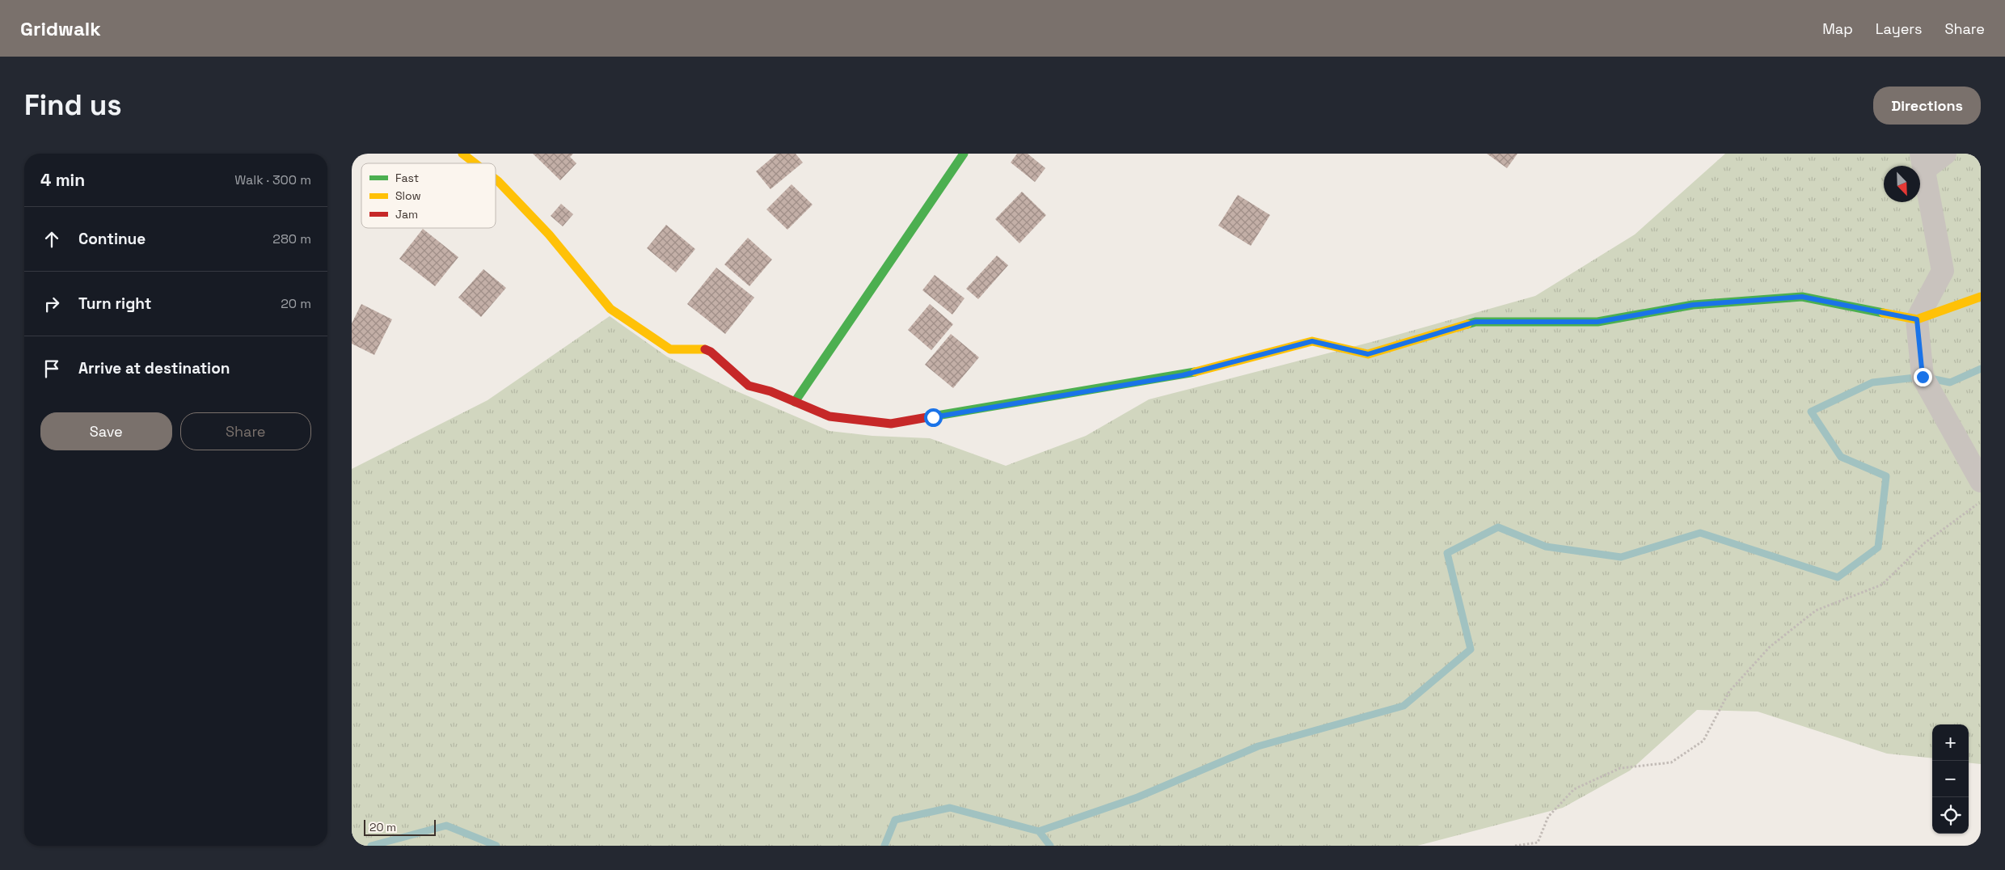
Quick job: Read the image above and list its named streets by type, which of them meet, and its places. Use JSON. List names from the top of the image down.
{
  "legend": ["Fast", "Slow", "Jam"],
  "scale_bar": "20 m",
  "north": "bottom right",
  "page": {
    "header": "Gridwalk",
    "nav": ["Map", "Layers", "Share"],
    "buttons": [
      "Directions",
      ["Save", "Share"]
    ],
    "title": "Find us",
    "heading": ["4 min", "Walk · 300 m"],
    "list": [
      ["Continue", "280 m"],
      ["Turn right", "20 m"],
      "Arrive at destination"
    ],
    "map_buttons": ["+", "−"],
    "scale": "20 m"
  }
}
